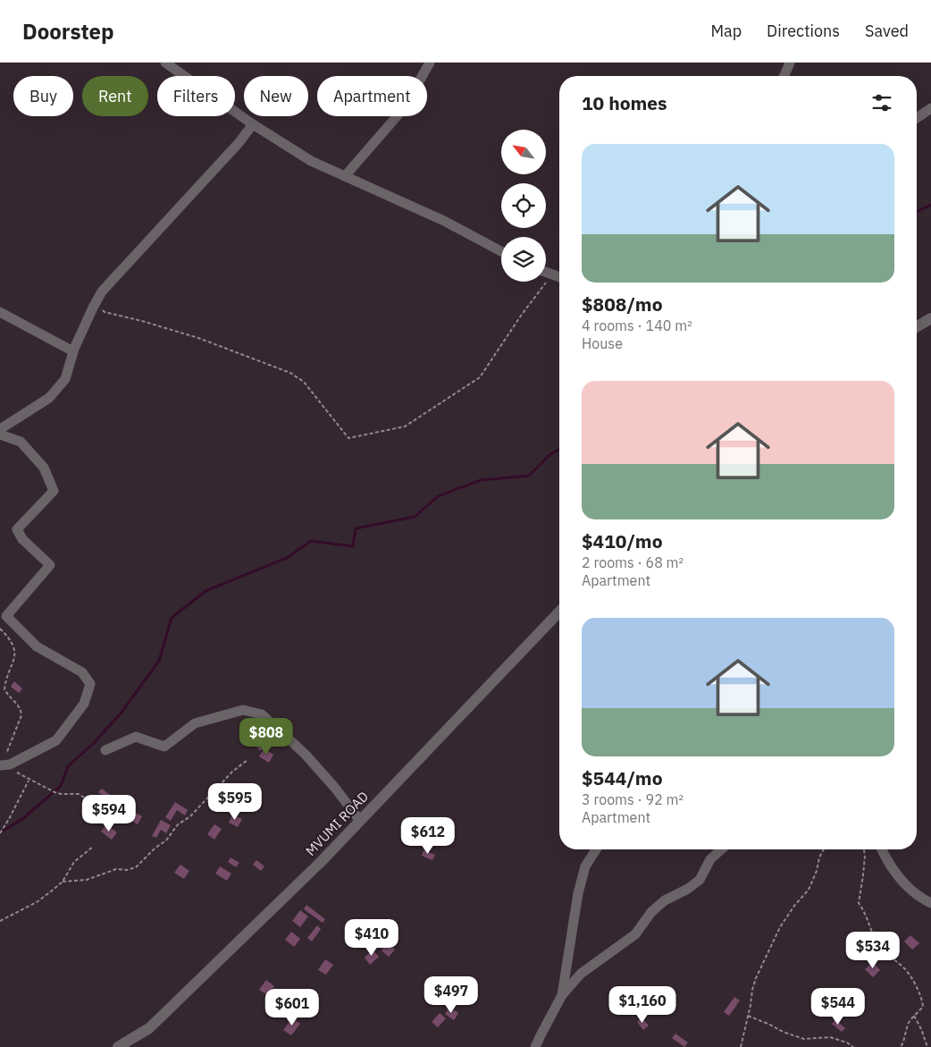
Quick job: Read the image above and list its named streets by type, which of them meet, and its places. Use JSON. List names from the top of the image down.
{
  "streets": {
    "street": ["MVUMI ROAD"]
  },
  "north": "top left",
  "page": {
    "header": "Doorstep",
    "nav": ["Map", "Directions", "Saved"],
    "chip": [
      "Buy",
      "Rent",
      "Filters",
      "New",
      "Apartment"
    ],
    "heading": "10 homes",
    "list": [
      {
        "name": "$808/mo",
        "note": "4 rooms · 140 m² · House"
      },
      {
        "name": "$410/mo",
        "note": "2 rooms · 68 m² · Apartment"
      },
      {
        "name": "$544/mo",
        "note": "3 rooms · 92 m² · Apartment"
      }
    ],
    "price": [
      "$808",
      "$595",
      "$594",
      "$612",
      "$410",
      "$534",
      "$497",
      "$1,160",
      "$544",
      "$601"
    ]
  }
}
